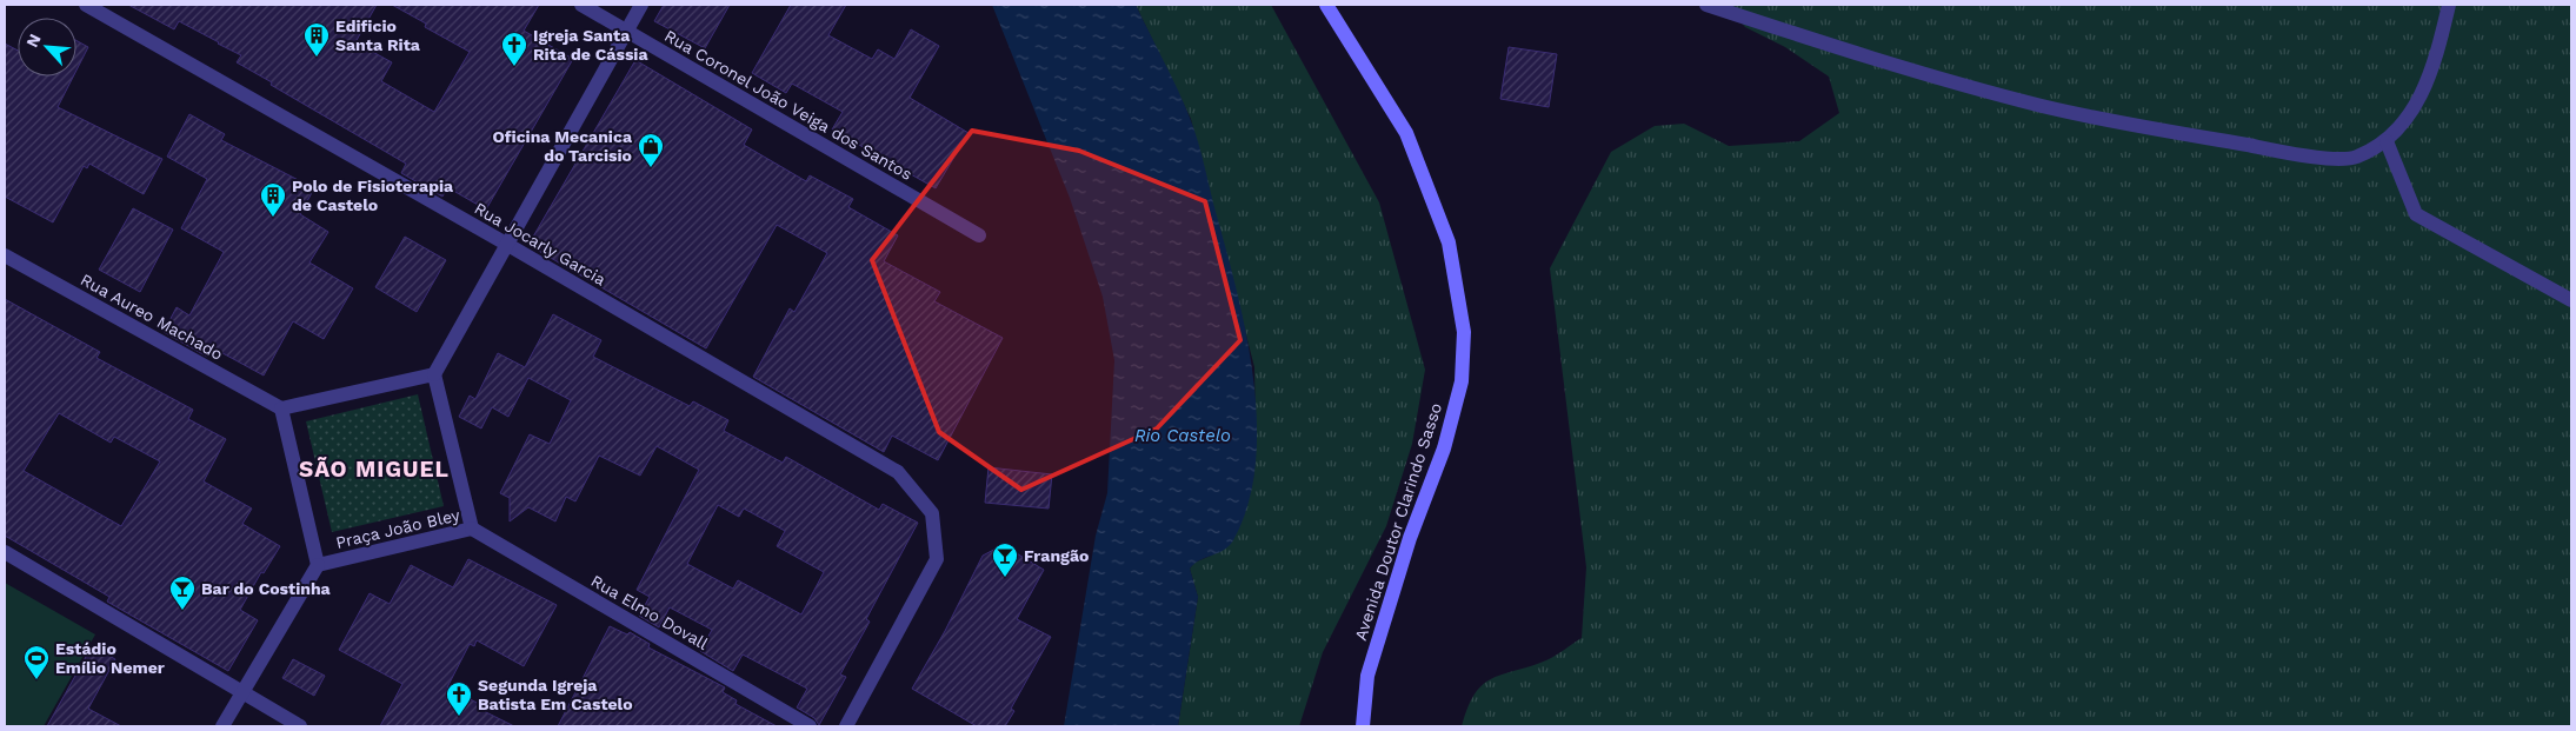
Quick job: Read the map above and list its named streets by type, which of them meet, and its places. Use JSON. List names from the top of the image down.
{
  "streets": {
    "main road": ["Avenida Doutor Clarindo Sasso"],
    "street": [
      "Rua Coronel João Veiga dos Santos",
      "Rua Jocarly Garcia",
      "Rua Aureo Machado",
      "Praça João Bley",
      "Rua Elmo Dovall"
    ]
  },
  "crossings": [
    ["Rua Aureo Machado", "Praça João Bley"],
    ["Praça João Bley", "Rua Elmo Dovall"]
  ],
  "districts": ["SÃO MIGUEL"],
  "water": ["Rio Castelo"],
  "places": {
    "building": ["Edificio Santa Rita", "Polo de Fisioterapia de Castelo"],
    "church": ["Igreja Santa Rita de Cássia", "Segunda Igreja Batista Em Castelo"],
    "shop": ["Oficina Mecanica do Tarcisio"],
    "bar": ["Frangão", "Bar do Costinha"],
    "sports": ["Estádio Emílio Nemer"]
  },
  "north": "top left"
}
